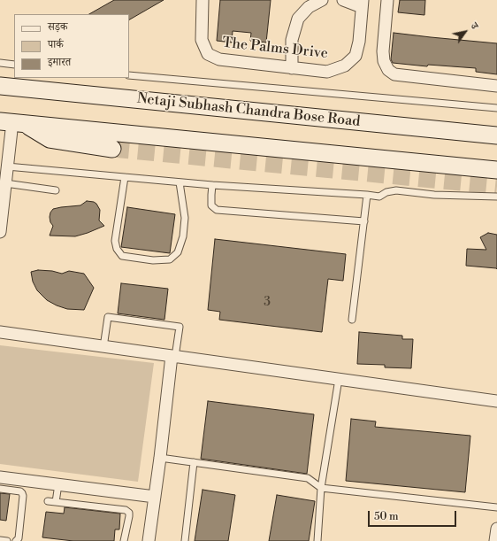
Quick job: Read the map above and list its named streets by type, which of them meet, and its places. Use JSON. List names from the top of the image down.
{
  "streets": {
    "main road": ["Netaji Subhash Chandra Bose Road"],
    "street": ["The Palms Drive"]
  },
  "house_numbers": ["3"],
  "legend": ["सड़क", "पार्क", "इमारत"],
  "scale_bar": "50 m",
  "north": "top right"
}
